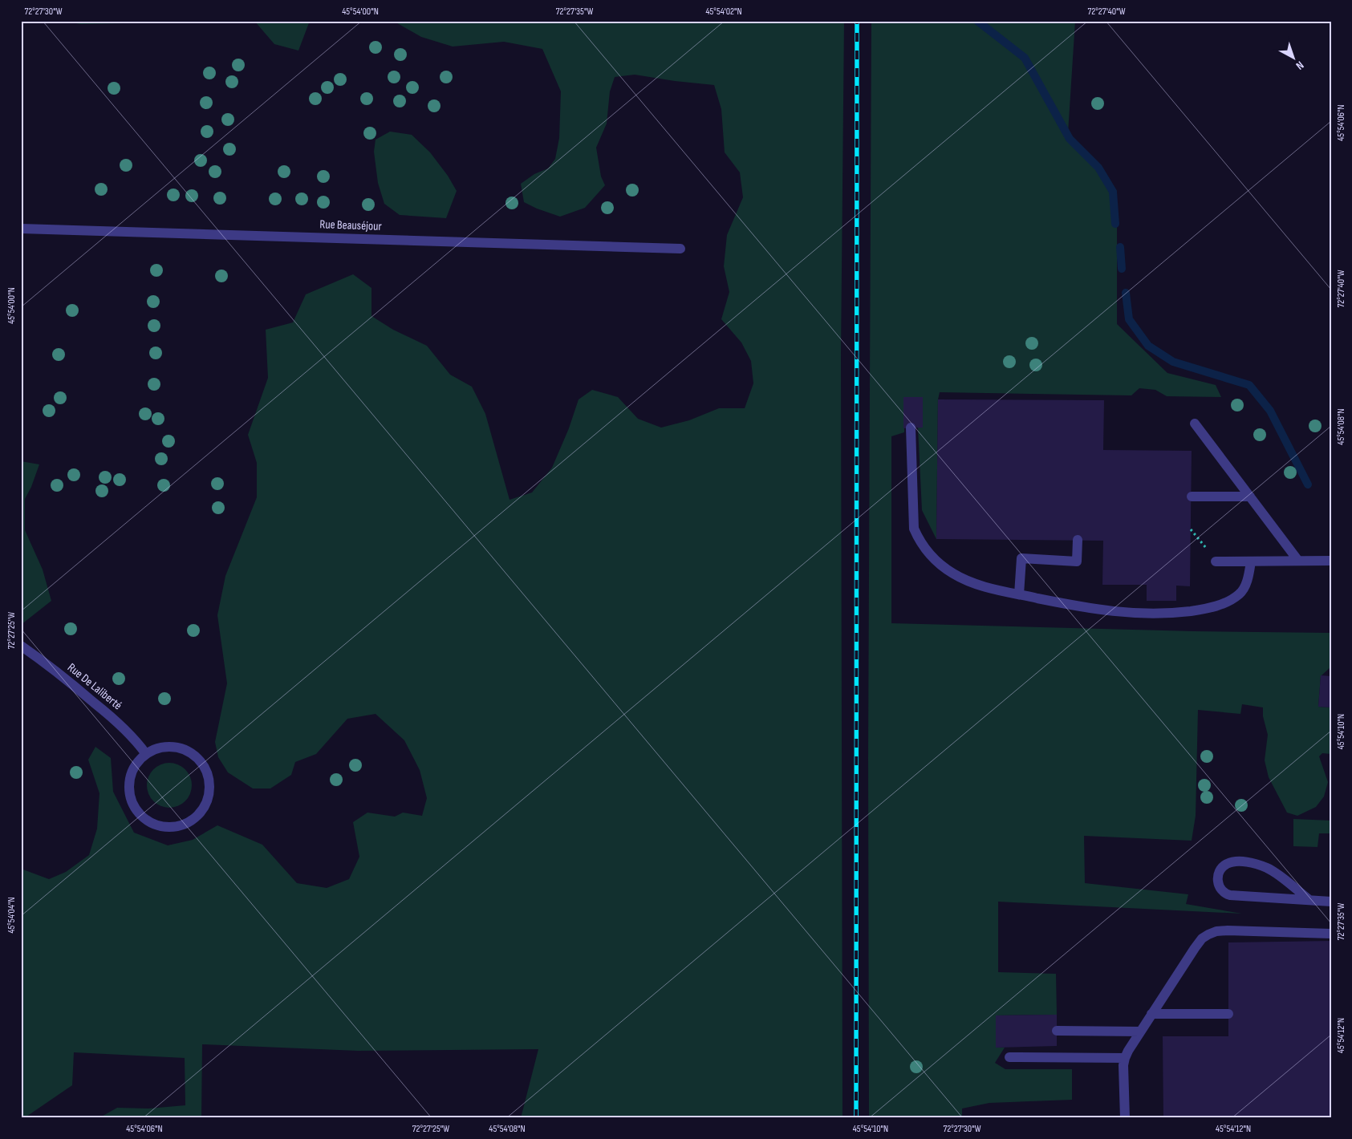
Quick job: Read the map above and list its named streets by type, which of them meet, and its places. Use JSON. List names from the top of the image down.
{
  "streets": {
    "street": ["Rue Beauséjour", "Rue De Laliberté"]
  },
  "north": "bottom right",
  "coordinates": [
    "72°27'30\"W",
    "45°54'00\"N",
    "72°27'35\"W",
    "45°54'02\"N",
    "72°27'40\"W",
    "45°54'06\"N",
    "45°54'08\"N",
    "72°27'25\"W",
    "45°54'10\"N",
    "45°54'04\"N",
    "45°54'12\"N"
  ]
}
